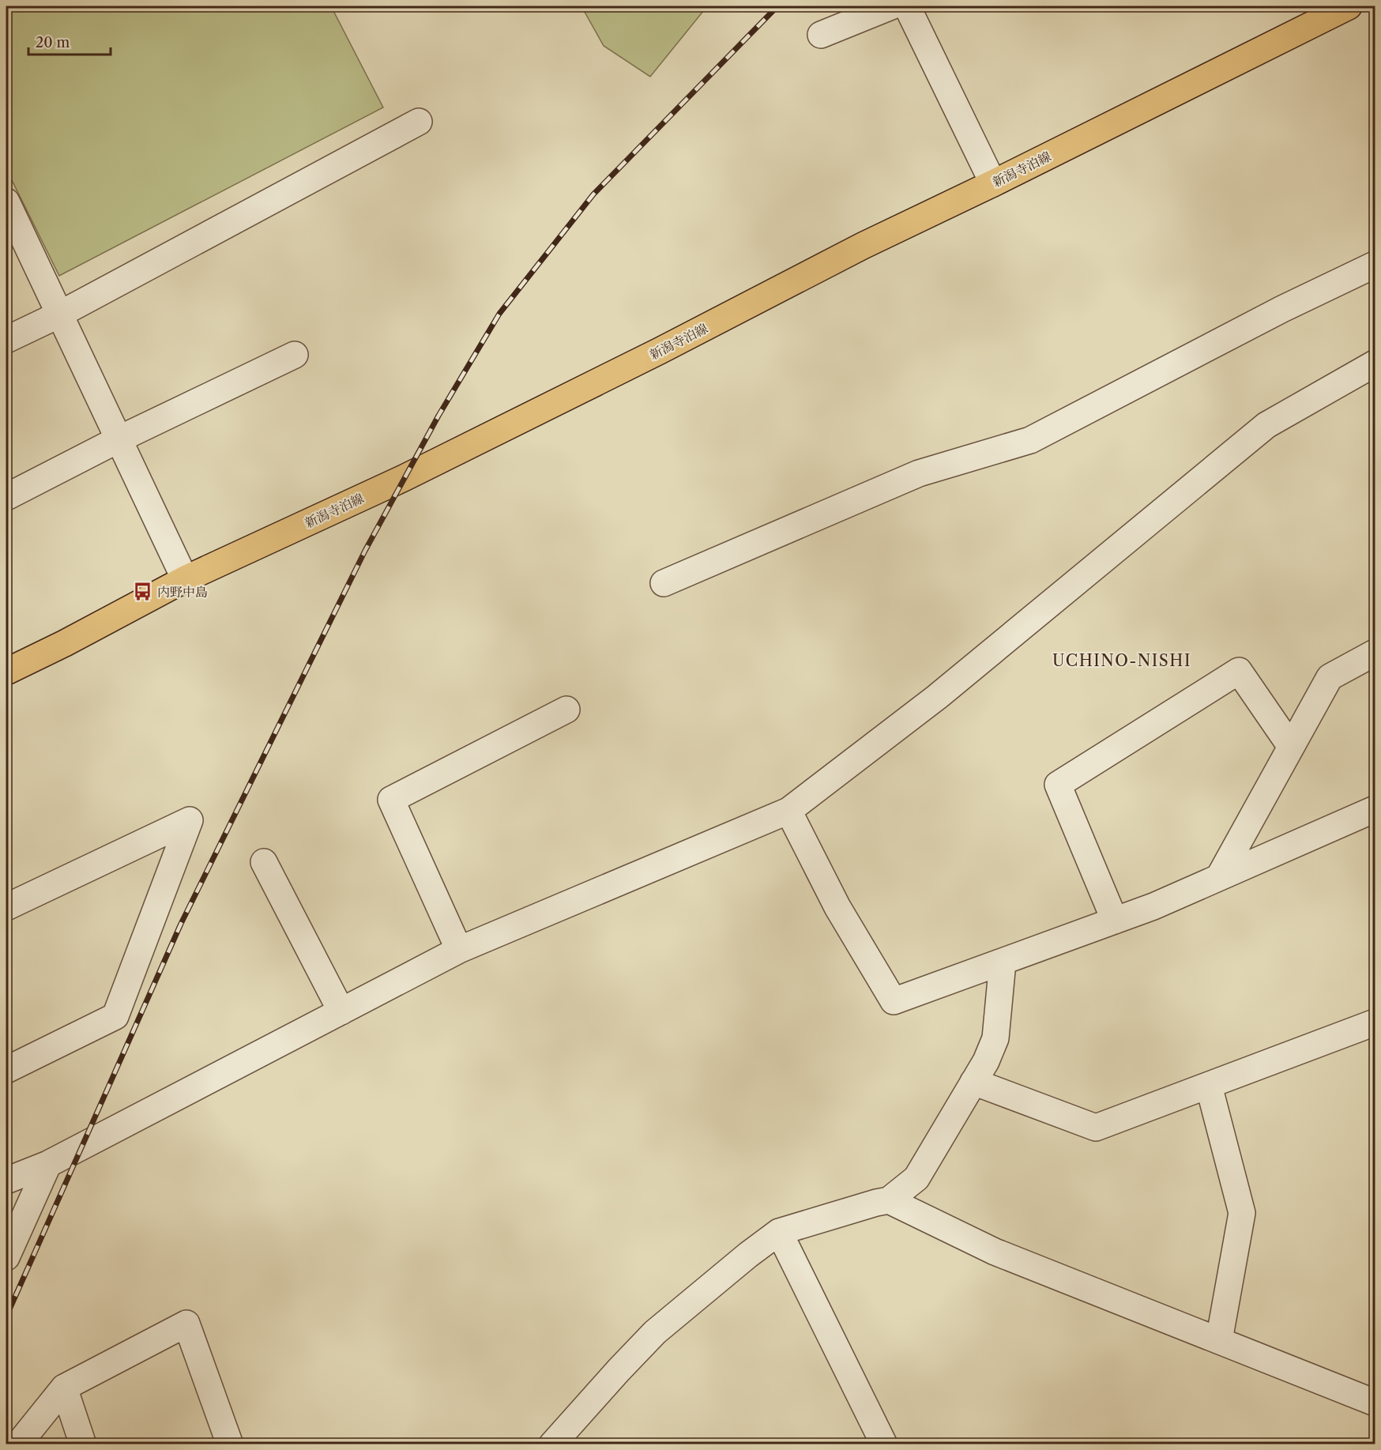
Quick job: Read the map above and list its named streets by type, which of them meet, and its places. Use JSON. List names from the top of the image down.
{
  "streets": {
    "main road": ["新潟寺泊線"]
  },
  "districts": ["UCHINO-NISHI"],
  "places": {
    "bus stop": ["内野中島"]
  },
  "scale_bar": "20 m"
}
